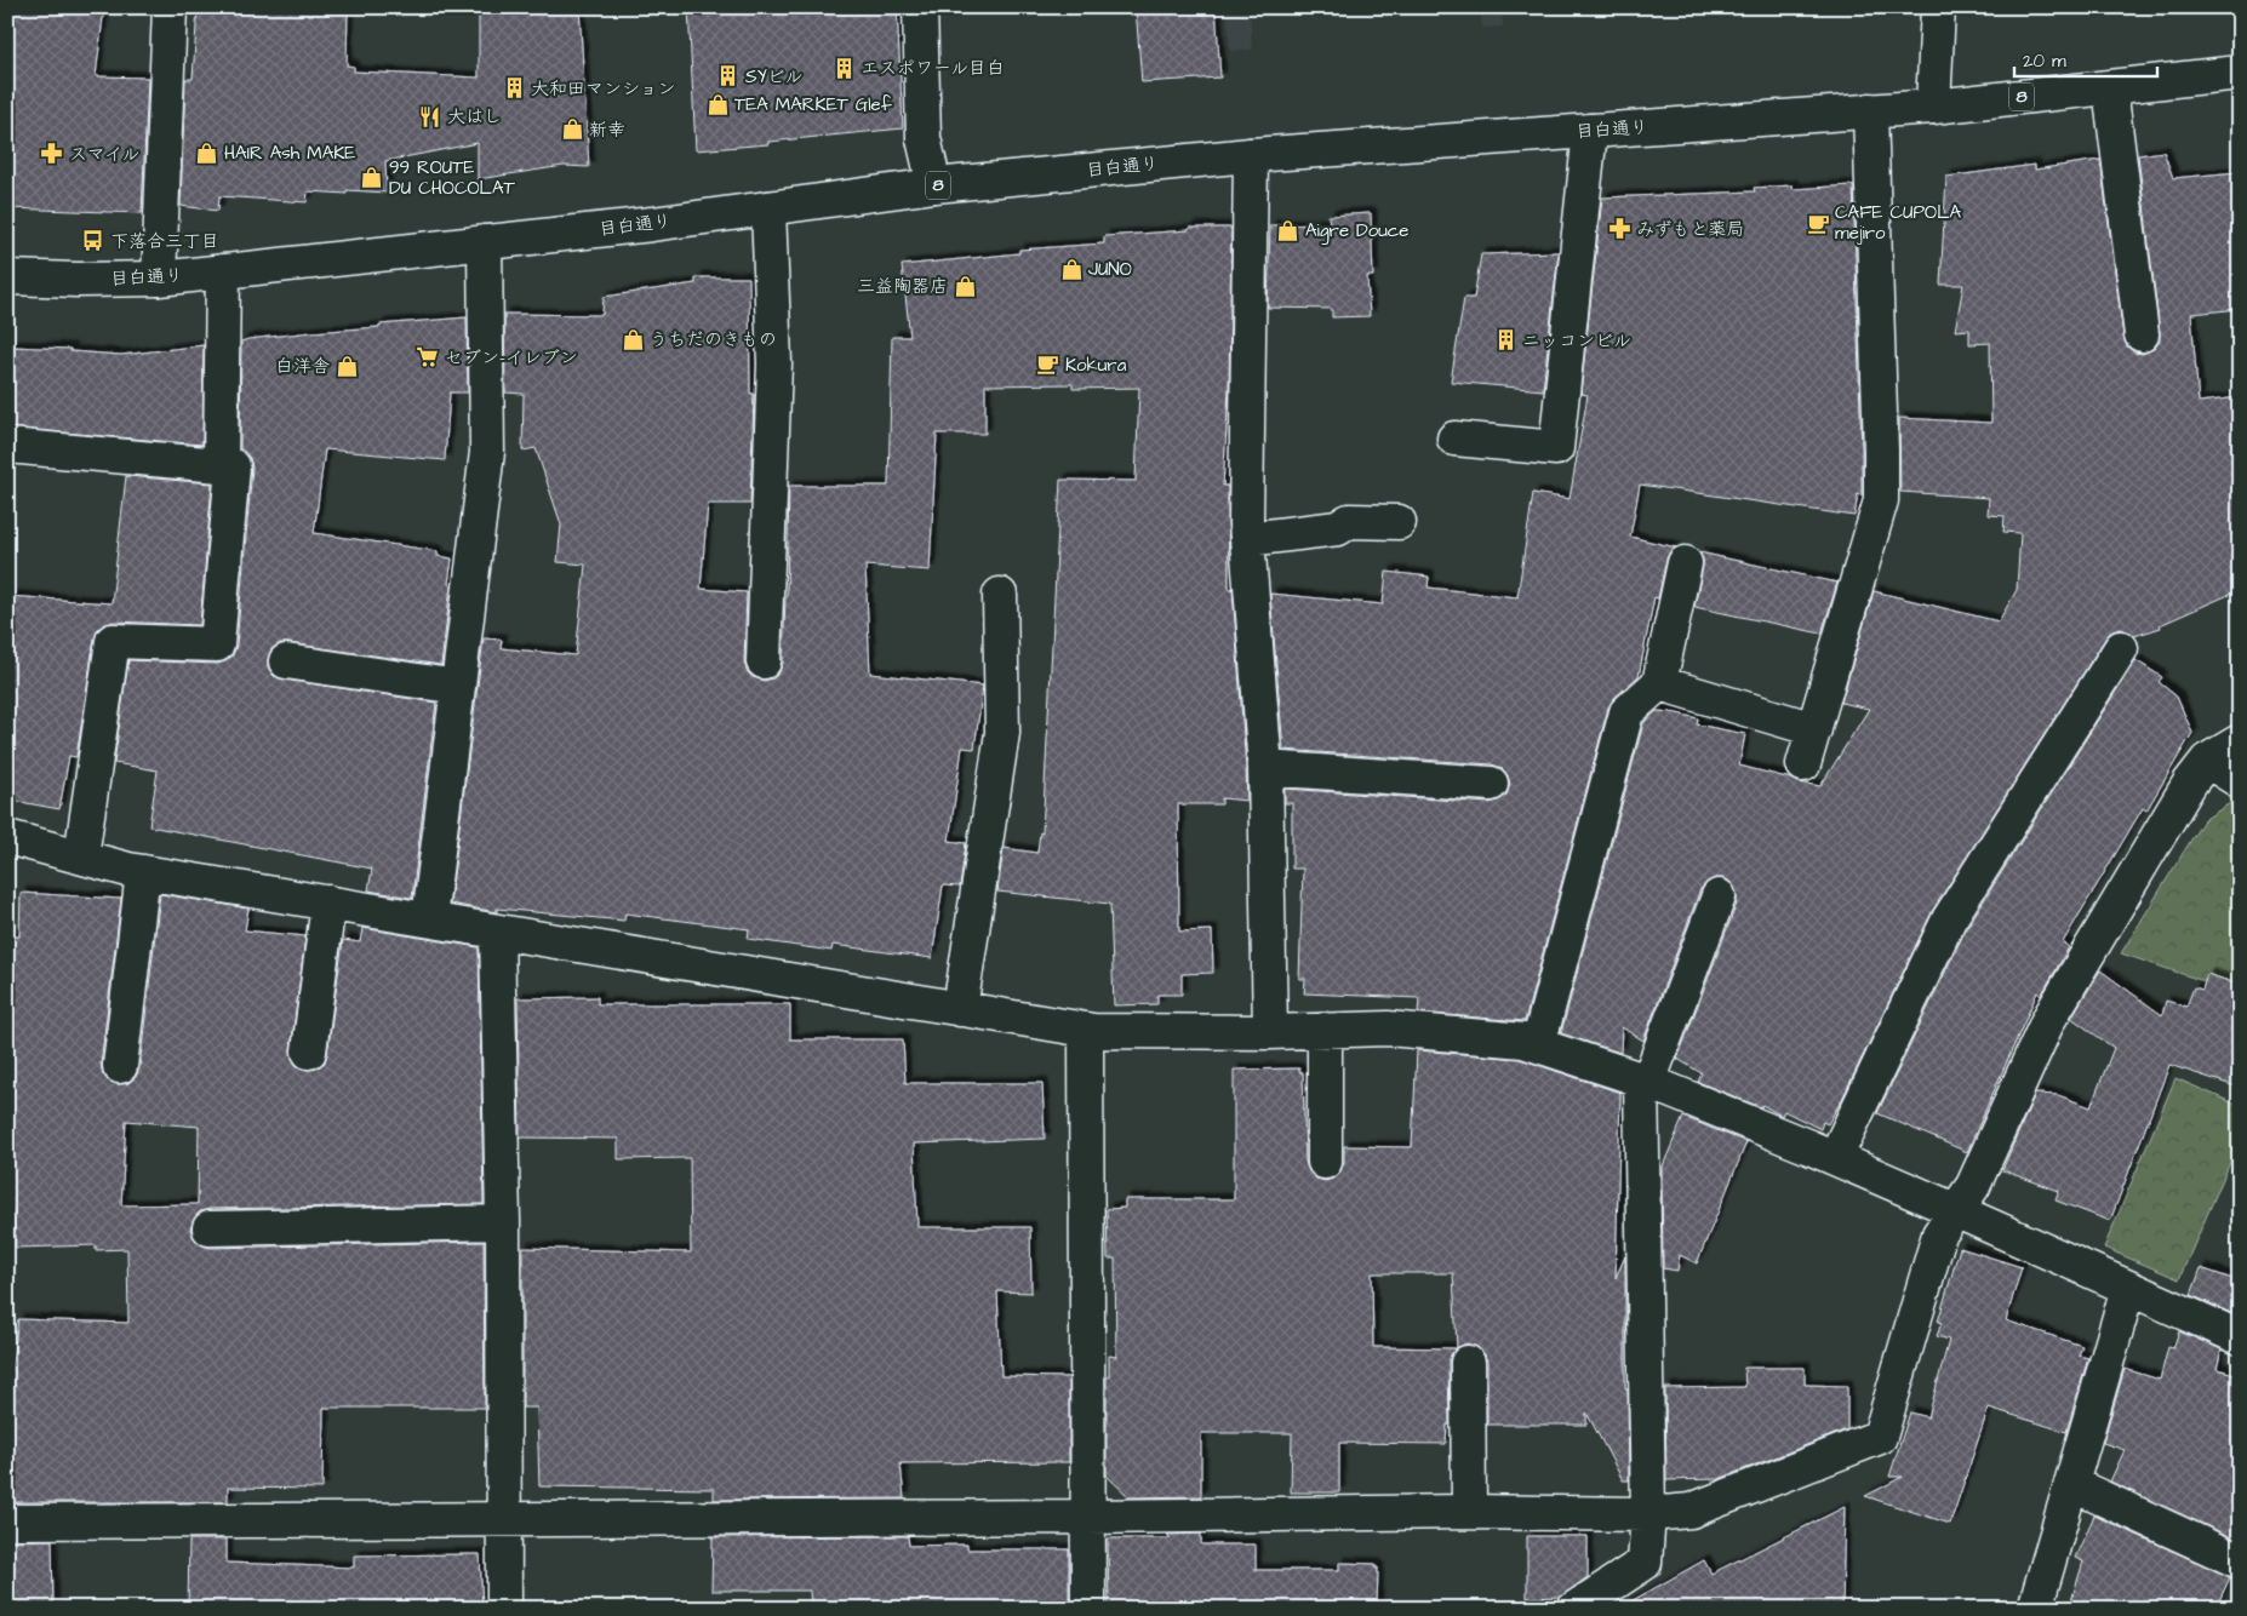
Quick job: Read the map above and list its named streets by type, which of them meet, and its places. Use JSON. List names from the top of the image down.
{
  "streets": {
    "street": ["8", "目白通り"]
  },
  "places": {
    "building": [
      "エスポワール目白",
      "SYビル",
      "大和田マンション",
      "ニッコンビル"
    ],
    "shop": [
      "TEA MARKET Glef",
      "新幸",
      "HAIR Ash MAKE",
      "99 ROUTE DU CHOCOLAT",
      "Aigre Douce",
      "JUNO",
      "三益陶器店",
      "うちだのきもの",
      "白洋舎"
    ],
    "restaurant": ["大はし"],
    "pharmacy": ["スマイル", "みずもと薬局"],
    "cafe": ["CAFE CUPOLA mejiro", "Kokura"],
    "bus stop": ["下落合三丁目"],
    "supermarket": ["セブン-イレブン"]
  },
  "scale_bar": "20 m"
}
